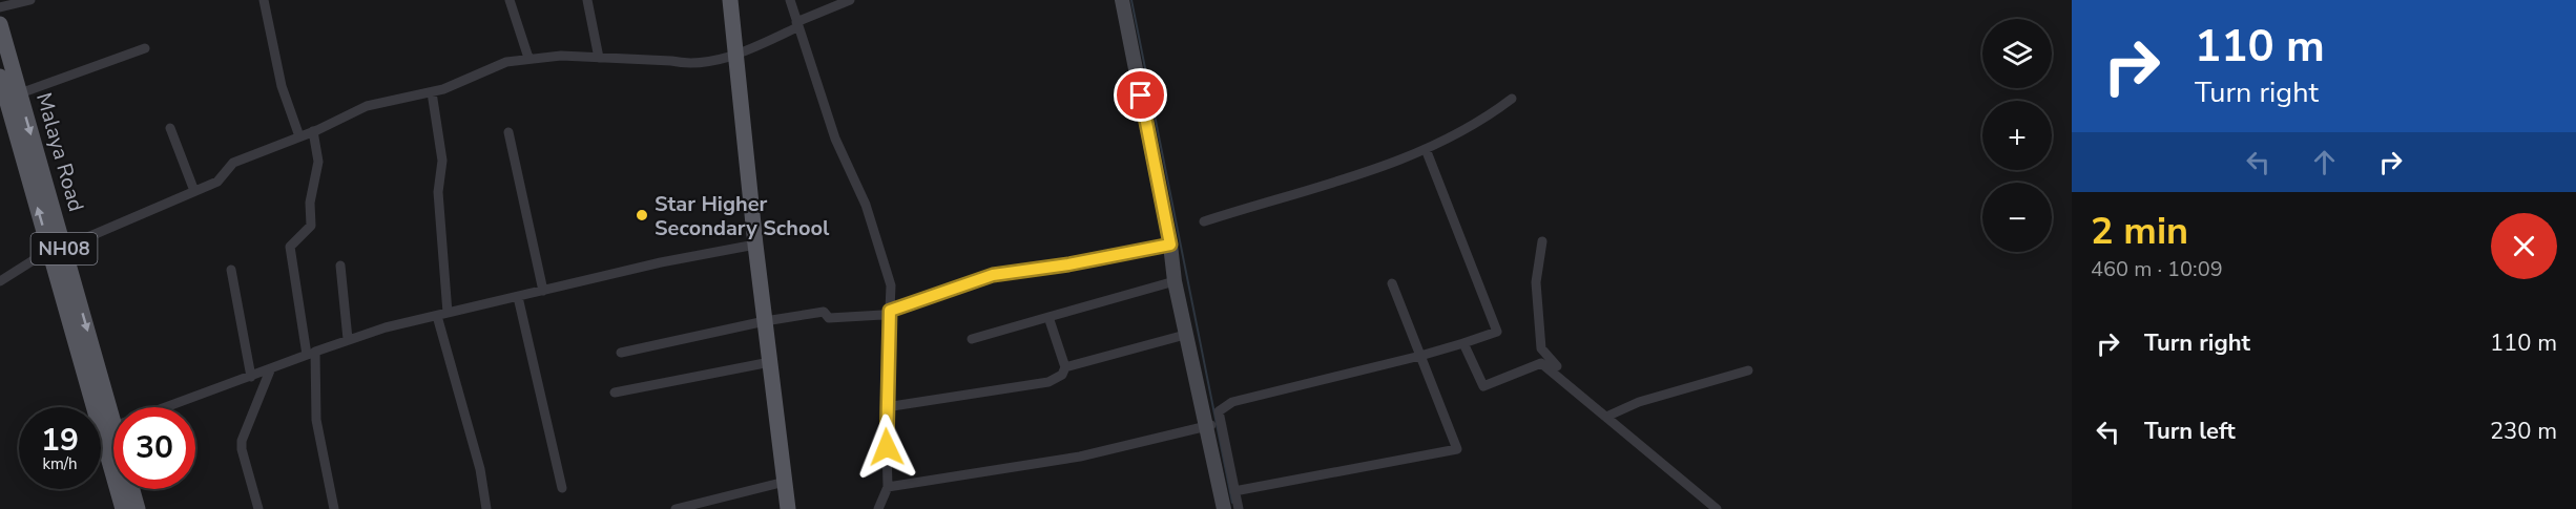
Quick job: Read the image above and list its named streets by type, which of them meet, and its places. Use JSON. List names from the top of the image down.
{
  "streets": {
    "main road": ["Malaya Road", "NH08"]
  },
  "crossings": [
    ["Malaya Road", "NH08"]
  ],
  "places": ["Star Higher Secondary School"],
  "page": {
    "turn": ["110 m", "Turn right"],
    "map_buttons": ["+", "−"],
    "heading": ["2 min", "460 m · 10:09"],
    "list": [
      {
        "name": "Turn right",
        "value": "110 m"
      },
      {
        "name": "Turn left",
        "value": "230 m"
      }
    ],
    "speed": "19 km/h",
    "limit": "30"
  }
}
